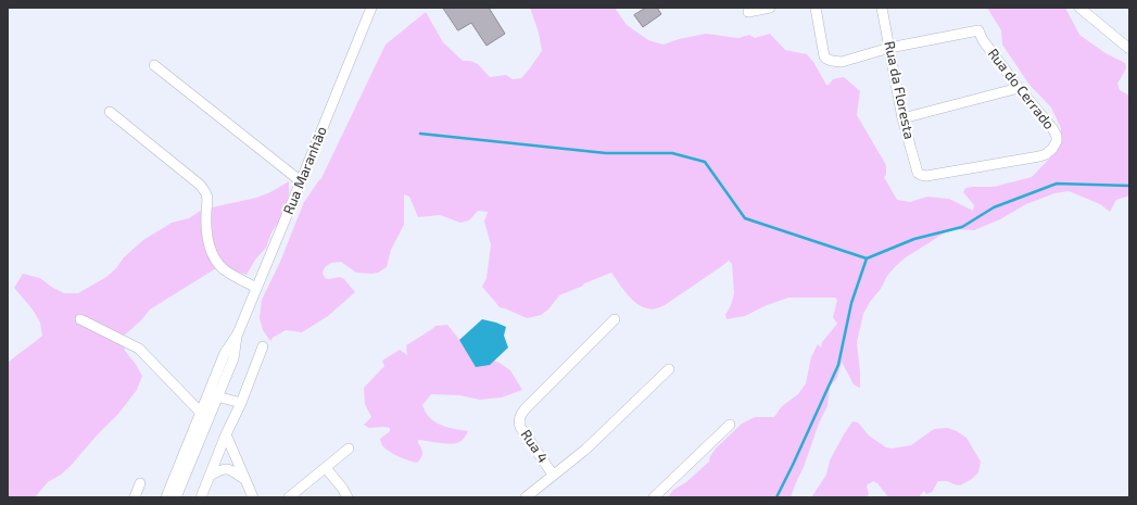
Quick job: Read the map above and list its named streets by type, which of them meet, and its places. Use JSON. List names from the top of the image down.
{
  "streets": {
    "street": [
      "Rua do Cerrado",
      "Rua da Floresta",
      "Rua Maranhão",
      "Rua 4"
    ]
  },
  "crossings": [
    ["Rua do Cerrado", "Rua da Floresta"]
  ]
}
